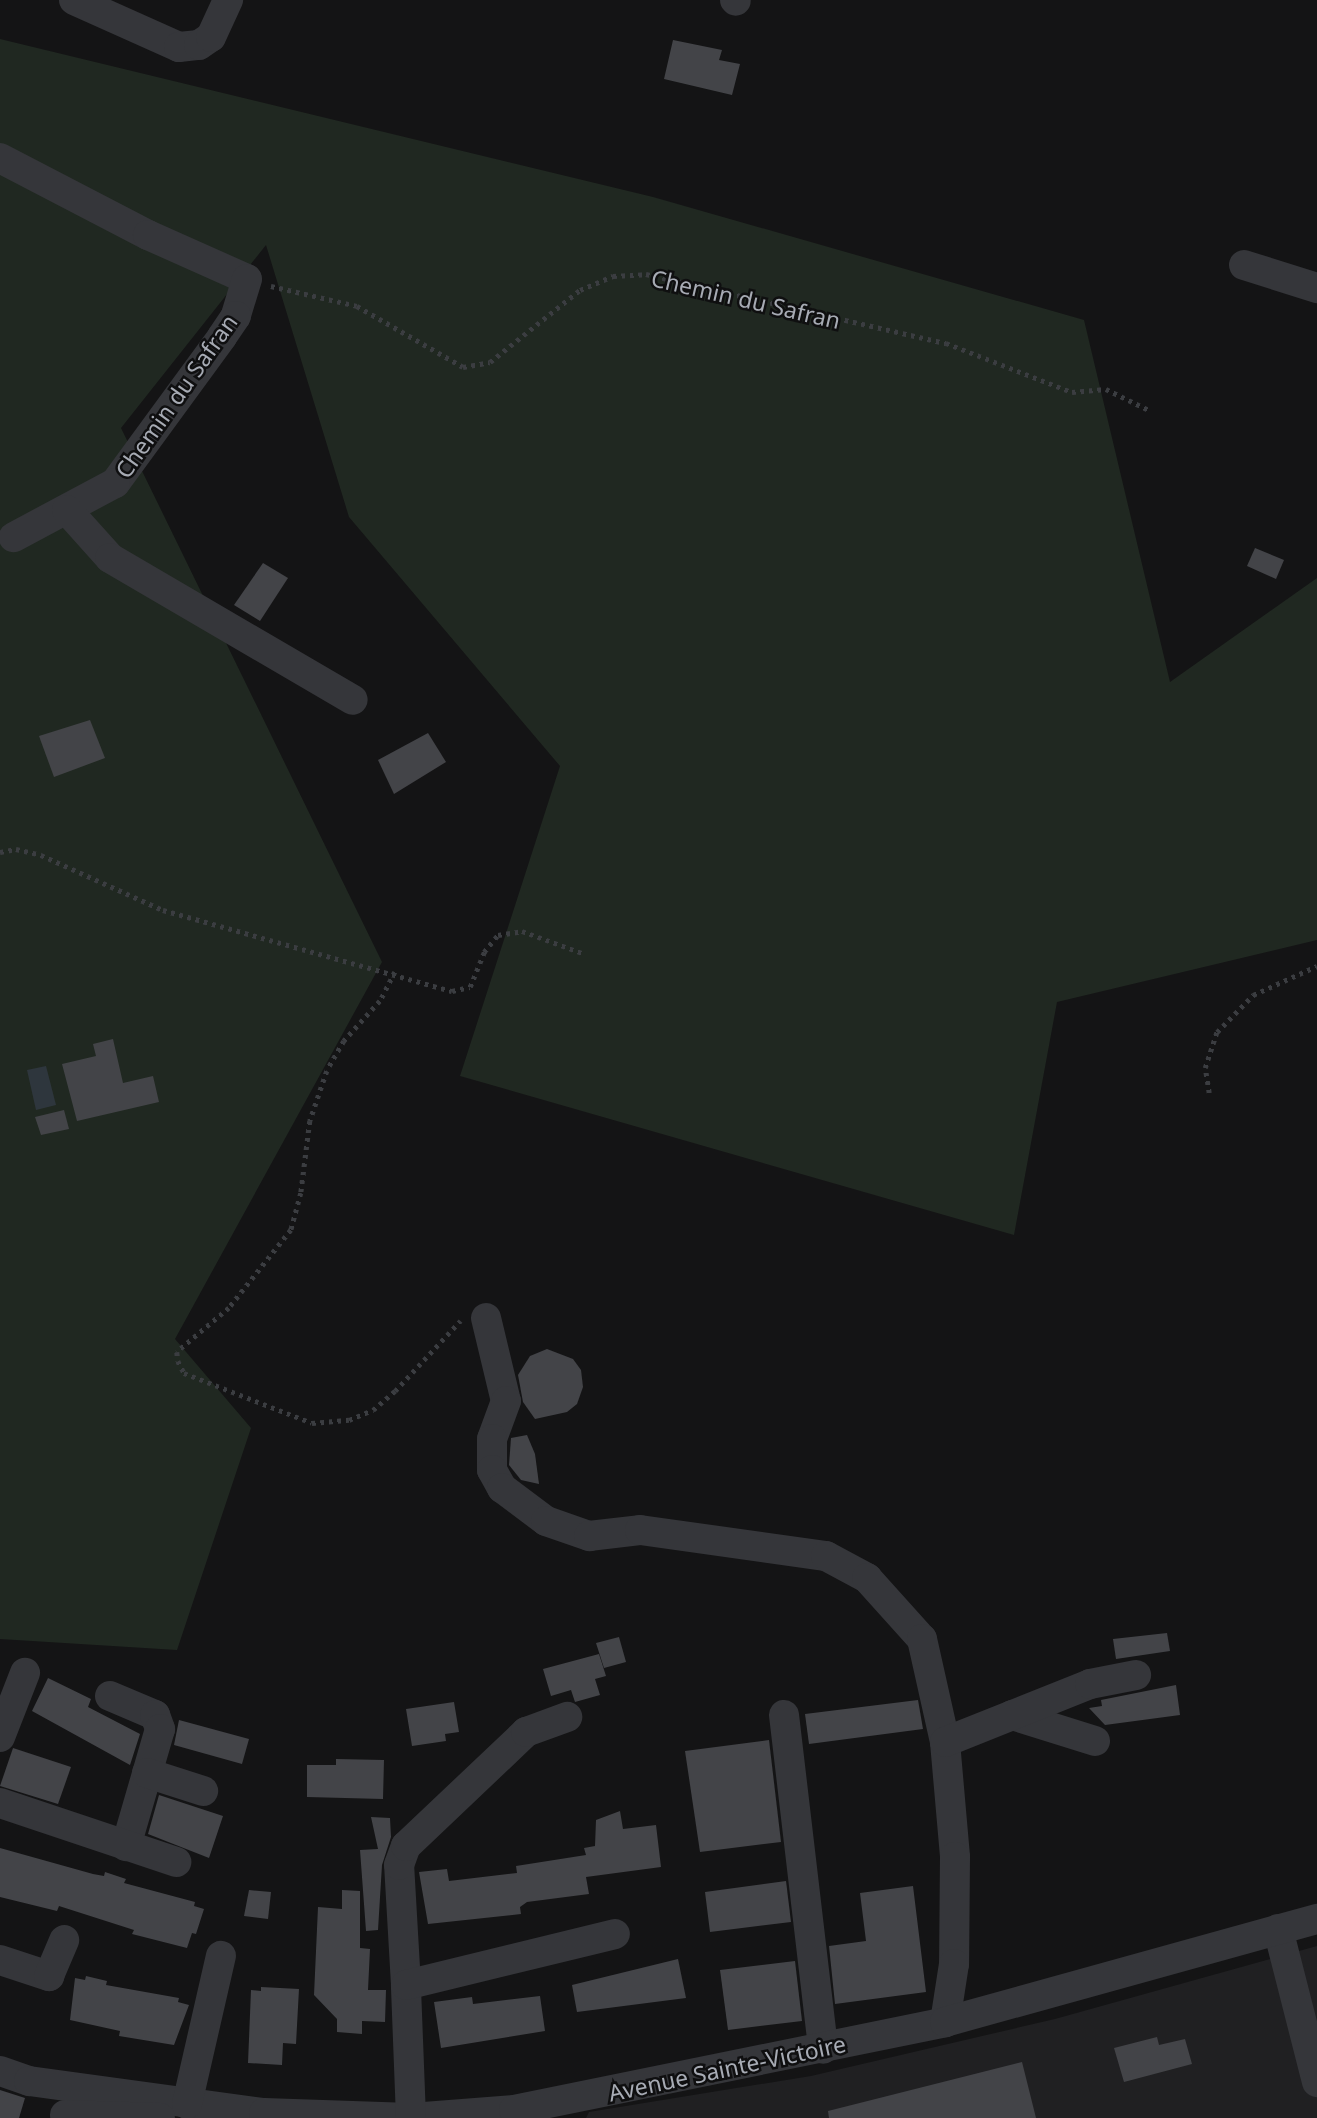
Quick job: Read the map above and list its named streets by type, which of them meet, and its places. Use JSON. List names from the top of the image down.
{
  "streets": {
    "street": ["Chemin du Safran", "Avenue Sainte-Victoire"]
  }
}
